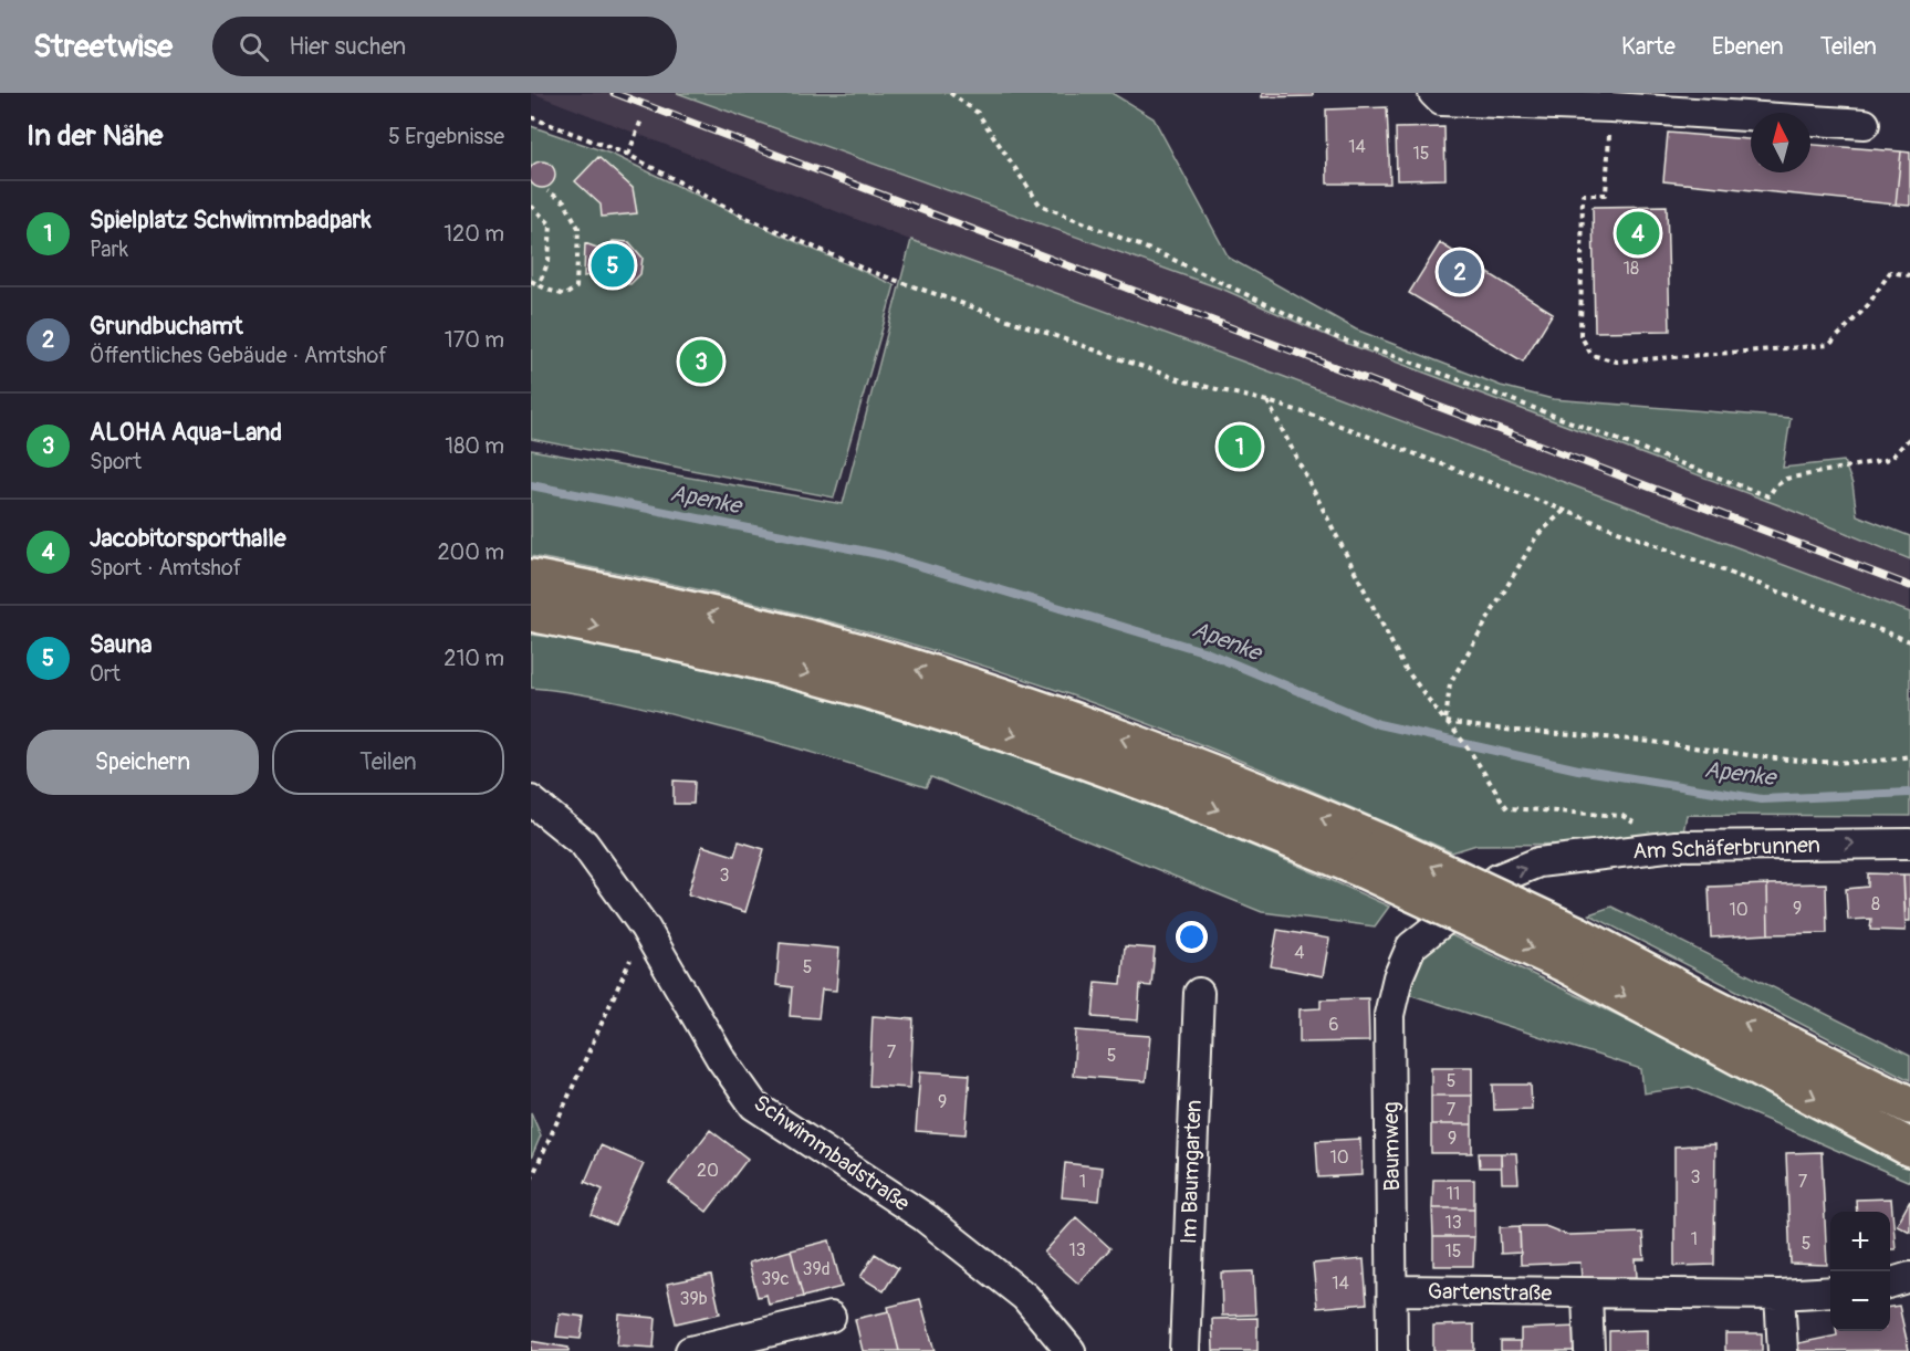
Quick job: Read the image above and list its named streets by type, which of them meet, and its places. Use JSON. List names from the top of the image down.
{
  "streets": {
    "street": [
      "Am Schäferbrunnen",
      "Baumweg",
      "Schwimmbadstraße",
      "Im Baumgarten",
      "Gartenstraße"
    ]
  },
  "crossings": [
    ["Am Schäferbrunnen", "Baumweg"],
    ["Baumweg", "Gartenstraße"]
  ],
  "one_way": ["Am Schäferbrunnen"],
  "water": ["Apenke"],
  "house_numbers": [
    "14",
    "15",
    "18",
    "3",
    "8",
    "9",
    "10",
    "4",
    "5",
    "6",
    "7",
    "5",
    "5",
    "9",
    "7",
    "9",
    "10",
    "20",
    "3",
    "1",
    "7",
    "11",
    "13",
    "1",
    "5",
    "13",
    "15",
    "39d",
    "39c",
    "14",
    "39b"
  ],
  "north": "top",
  "page": {
    "header": "Streetwise",
    "search": "Hier suchen",
    "nav": ["Karte", "Ebenen", "Teilen"],
    "heading": ["In der Nähe", "5 Ergebnisse"],
    "list": [
      {
        "mark": "1",
        "name": "Spielplatz Schwimmbadpark",
        "note": "Park",
        "value": "120 m"
      },
      {
        "mark": "2",
        "name": "Grundbuchamt",
        "note": "Öffentliches Gebäude · Amtshof",
        "value": "170 m"
      },
      {
        "mark": "3",
        "name": "ALOHA Aqua-Land",
        "note": "Sport",
        "value": "180 m"
      },
      {
        "mark": "4",
        "name": "Jacobitorsporthalle",
        "note": "Sport · Amtshof",
        "value": "200 m"
      },
      {
        "mark": "5",
        "name": "Sauna",
        "note": "Ort",
        "value": "210 m"
      }
    ],
    "pins": [
      "4",
      "5",
      "2",
      "3",
      "1"
    ],
    "buttons": ["Speichern", "Teilen"],
    "map_buttons": ["+", "−"]
  }
}
